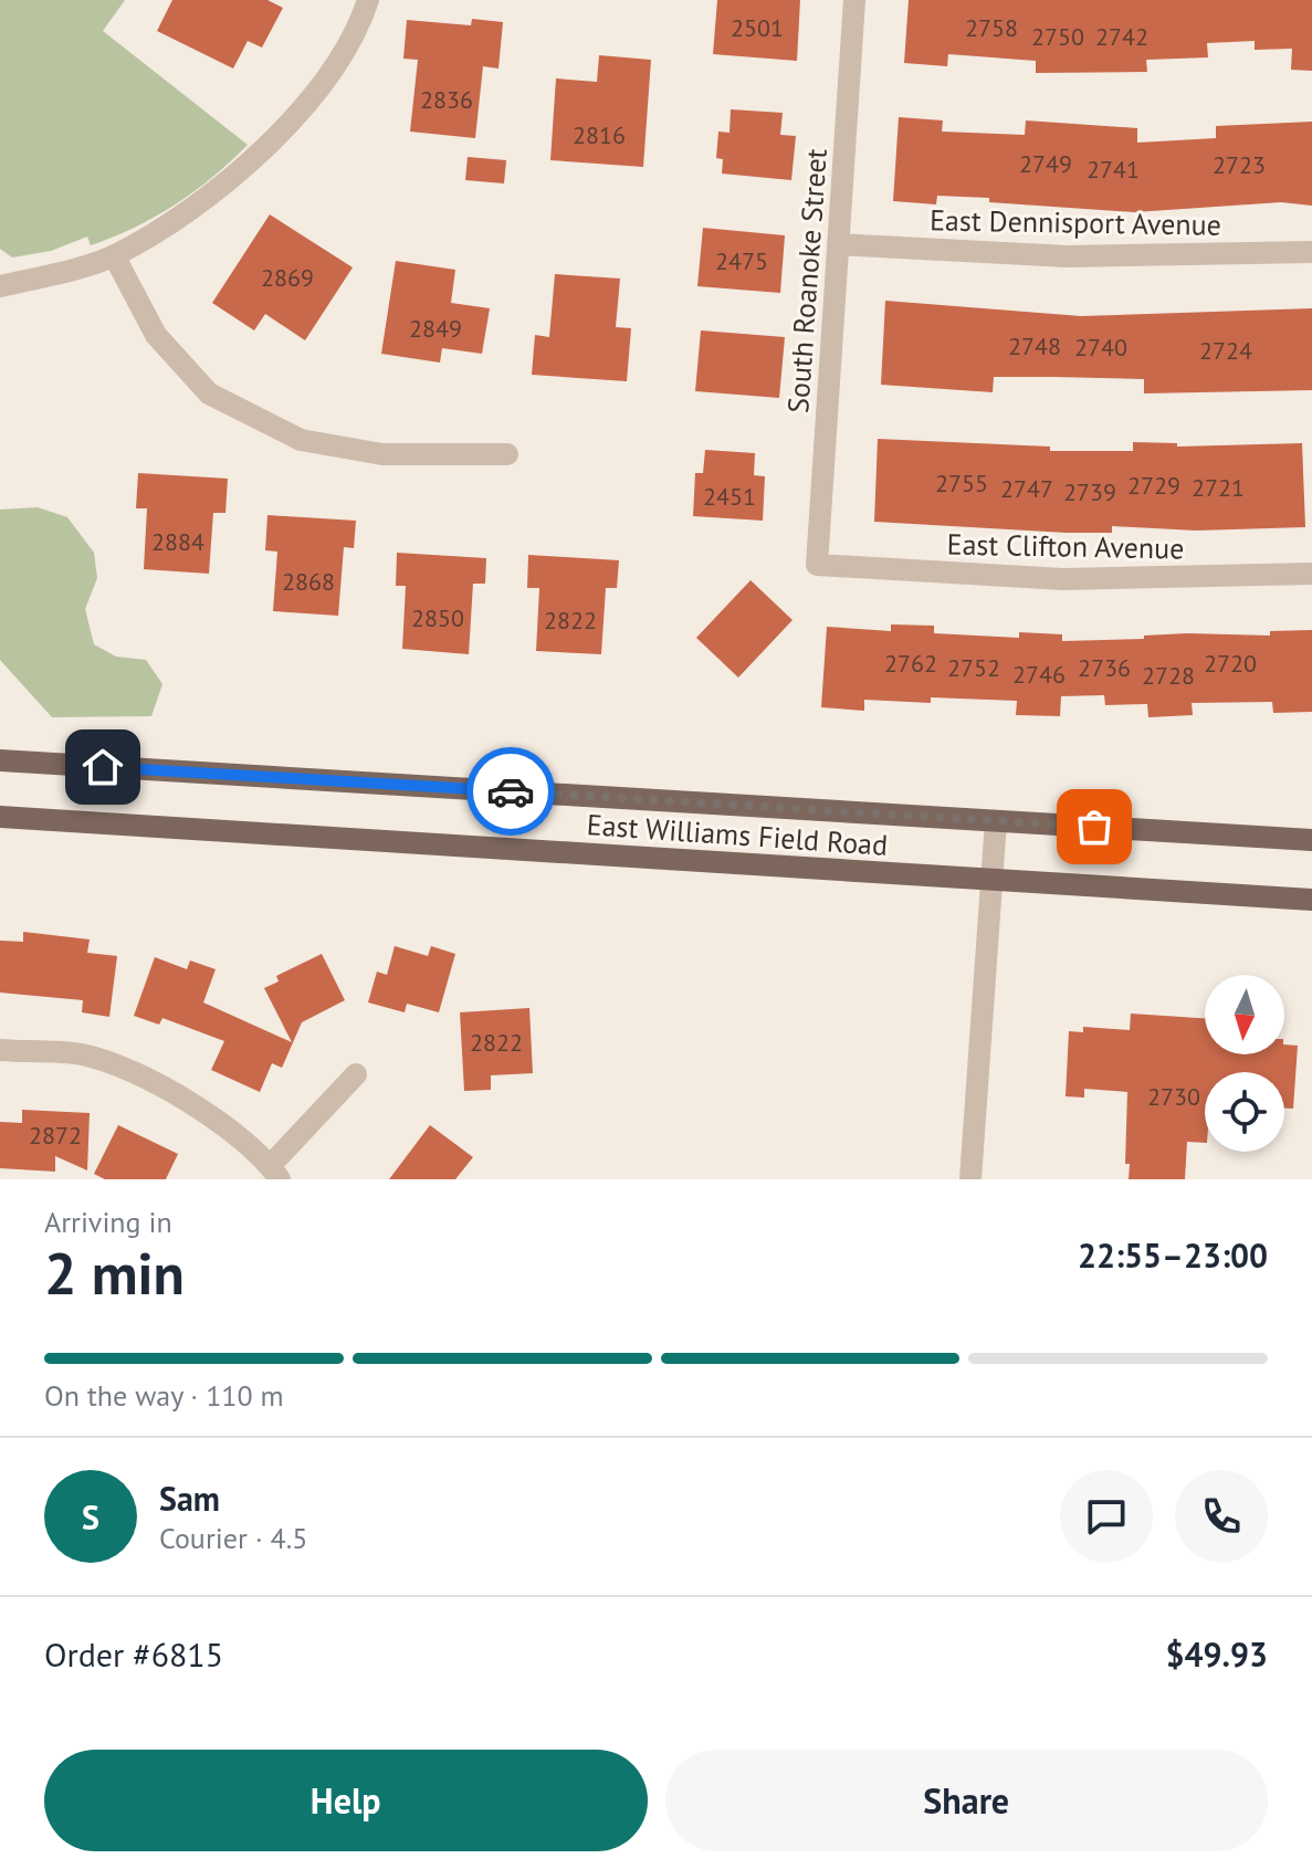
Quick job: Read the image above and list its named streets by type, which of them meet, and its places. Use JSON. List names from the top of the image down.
{
  "streets": {
    "main road": ["East Williams Field Road"],
    "street": ["East Dennisport Avenue", "South Roanoke Street", "East Clifton Avenue"]
  },
  "crossings": [
    ["East Dennisport Avenue", "South Roanoke Street"],
    ["South Roanoke Street", "East Clifton Avenue"]
  ],
  "house_numbers": [
    "2501",
    "2758",
    "2750",
    "2742",
    "2836",
    "2816",
    "2749",
    "2723",
    "2741",
    "2475",
    "2869",
    "2849",
    "2748",
    "2740",
    "2724",
    "2755",
    "2729",
    "2721",
    "2747",
    "2739",
    "2451",
    "2884",
    "2868",
    "2850",
    "2822",
    "2762",
    "2720",
    "2752",
    "2736",
    "2746",
    "2728",
    "2822",
    "2730",
    "2872"
  ],
  "north": "bottom",
  "page": {
    "heading": ["2 min", "Arriving in", "22:55–23:00"],
    "panel": [
      "Sam",
      "Courier · 4.5",
      "Order #6815",
      "$49.93"
    ],
    "bar": "On the way · 110 m",
    "round": "S",
    "buttons": ["Help", "Share"]
  }
}
